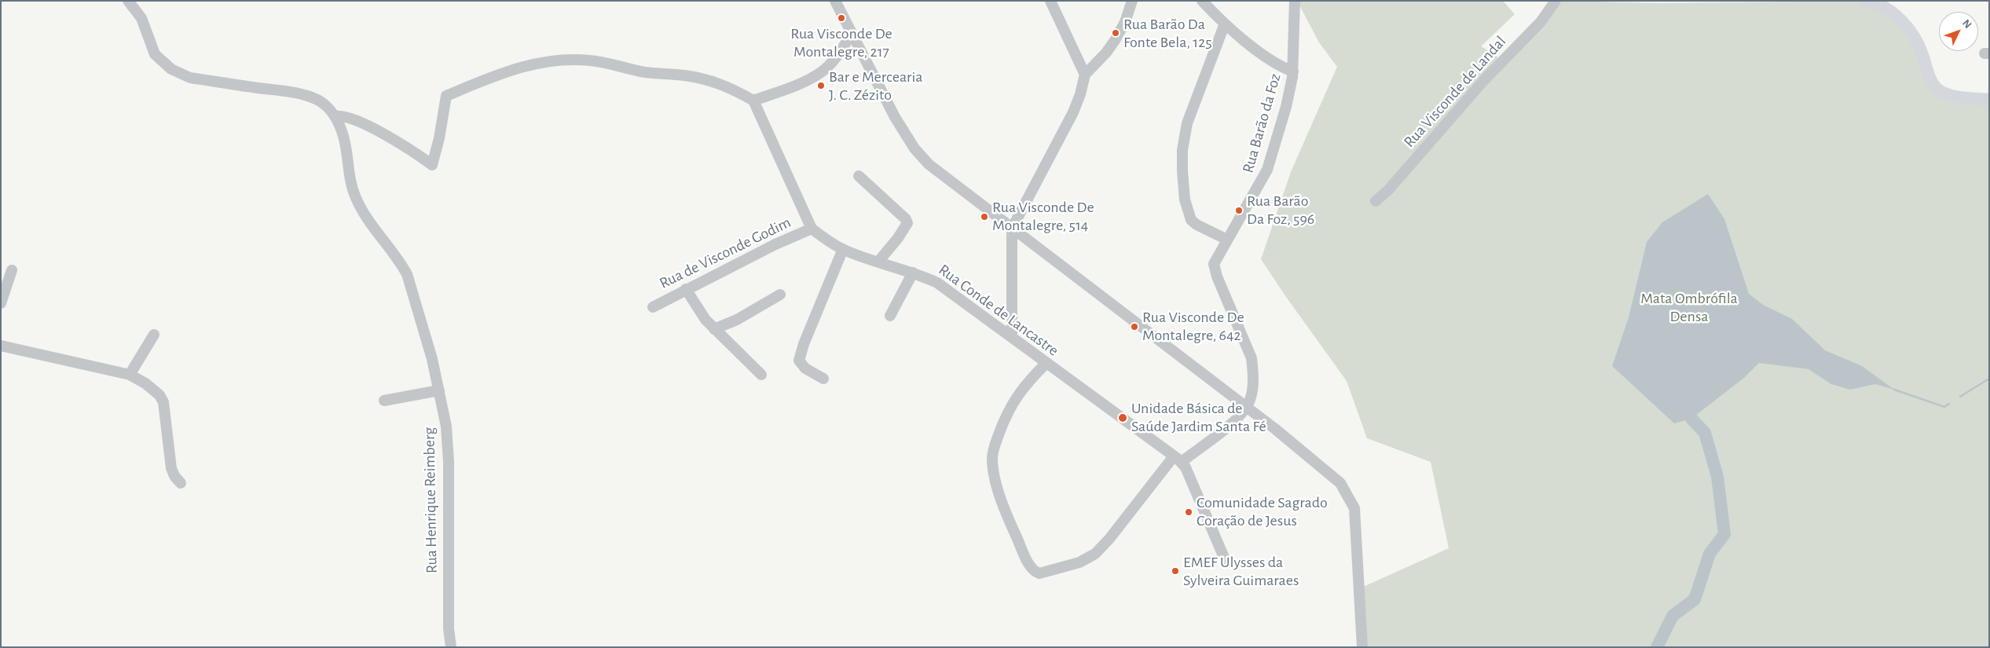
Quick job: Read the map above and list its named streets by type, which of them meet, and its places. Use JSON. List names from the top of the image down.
{
  "streets": {
    "street": [
      "Rua Visconde de Landal",
      "Rua Barão da Foz",
      "Rua de Visconde Godim",
      "Rua Conde de Lancastre",
      "Rua Henrique Reimberg"
    ]
  },
  "crossings": [
    ["Rua Barão da Foz", "Rua Conde de Lancastre"],
    ["Rua de Visconde Godim", "Rua Conde de Lancastre"]
  ],
  "parks": ["Mata Ombrófila Densa"],
  "places": [
    "Rua Visconde De Montalegre, 217",
    "Rua Barão Da Fonte Bela, 125",
    "Bar e Mercearia J. C. Zézito",
    "Rua Barão Da Foz, 596",
    "Rua Visconde De Montalegre, 514",
    "Rua Visconde De Montalegre, 642",
    "Unidade Básica de Saúde Jardim Santa Fé",
    "Comunidade Sagrado Coração de Jesus",
    "EMEF Ulysses da Sylveira Guimaraes"
  ],
  "north": "top right"
}
